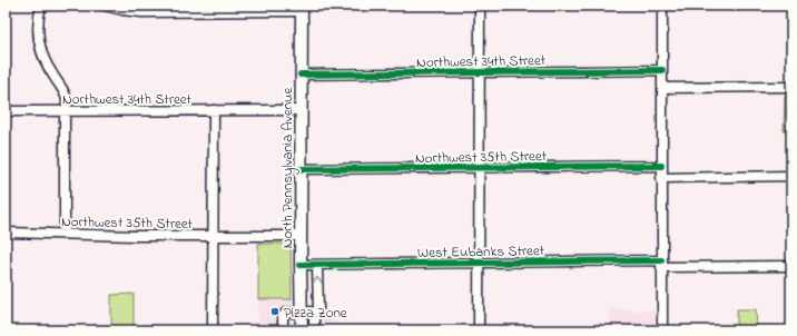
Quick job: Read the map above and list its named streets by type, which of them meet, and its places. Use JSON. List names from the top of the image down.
{
  "streets": {
    "main road": ["North Pennsylvania Avenue"],
    "street": ["Northwest 34th Street", "Northwest 35th Street", "West Eubanks Street"]
  },
  "crossings": [
    ["Northwest 34th Street", "North Pennsylvania Avenue"],
    ["Northwest 35th Street", "North Pennsylvania Avenue"],
    ["North Pennsylvania Avenue", "West Eubanks Street"]
  ],
  "places": ["Pizza Zone"]
}
